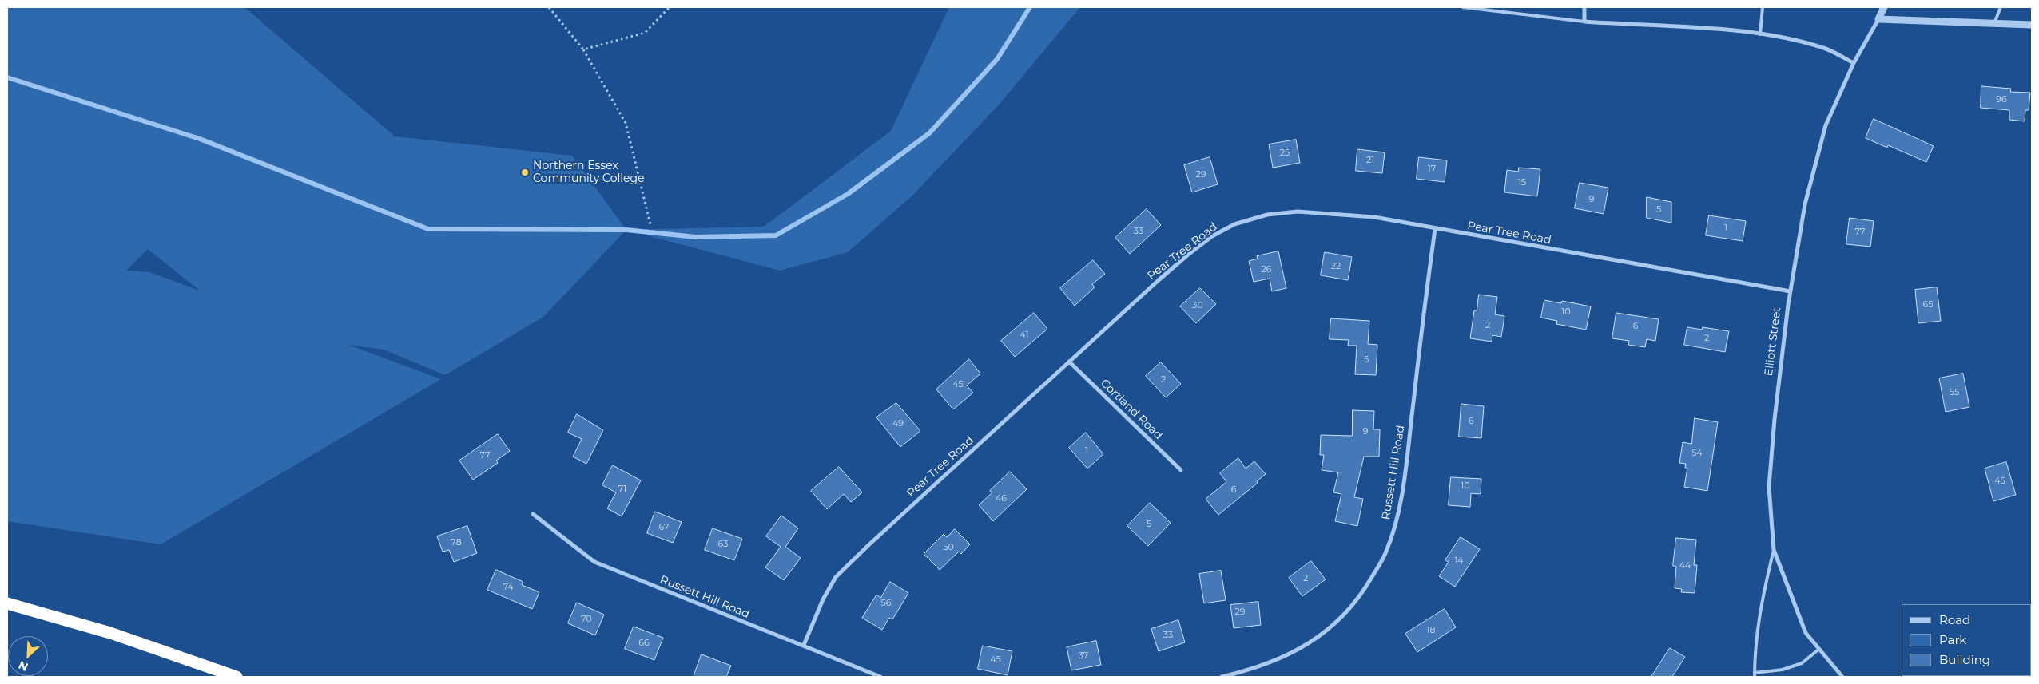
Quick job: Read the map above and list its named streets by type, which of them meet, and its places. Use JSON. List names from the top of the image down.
{
  "streets": {
    "street": [
      "Pear Tree Road",
      "Elliott Street",
      "Cortland Road",
      "Russett Hill Road"
    ]
  },
  "crossings": [
    ["Pear Tree Road", "Elliott Street"],
    ["Pear Tree Road", "Cortland Road"],
    ["Pear Tree Road", "Russett Hill Road"]
  ],
  "places": ["Northern Essex Community College"],
  "house_numbers": [
    "96",
    "25",
    "21",
    "17",
    "29",
    "15",
    "9",
    "5",
    "1",
    "33",
    "77",
    "22",
    "26",
    "65",
    "30",
    "10",
    "2",
    "6",
    "41",
    "2",
    "5",
    "2",
    "45",
    "55",
    "6",
    "49",
    "9",
    "1",
    "54",
    "77",
    "45",
    "10",
    "71",
    "6",
    "46",
    "5",
    "67",
    "78",
    "63",
    "50",
    "14",
    "44",
    "21",
    "74",
    "56",
    "29",
    "70",
    "18",
    "33",
    "66",
    "37",
    "45"
  ],
  "legend": ["Road", "Park", "Building"],
  "north": "bottom left"
}
